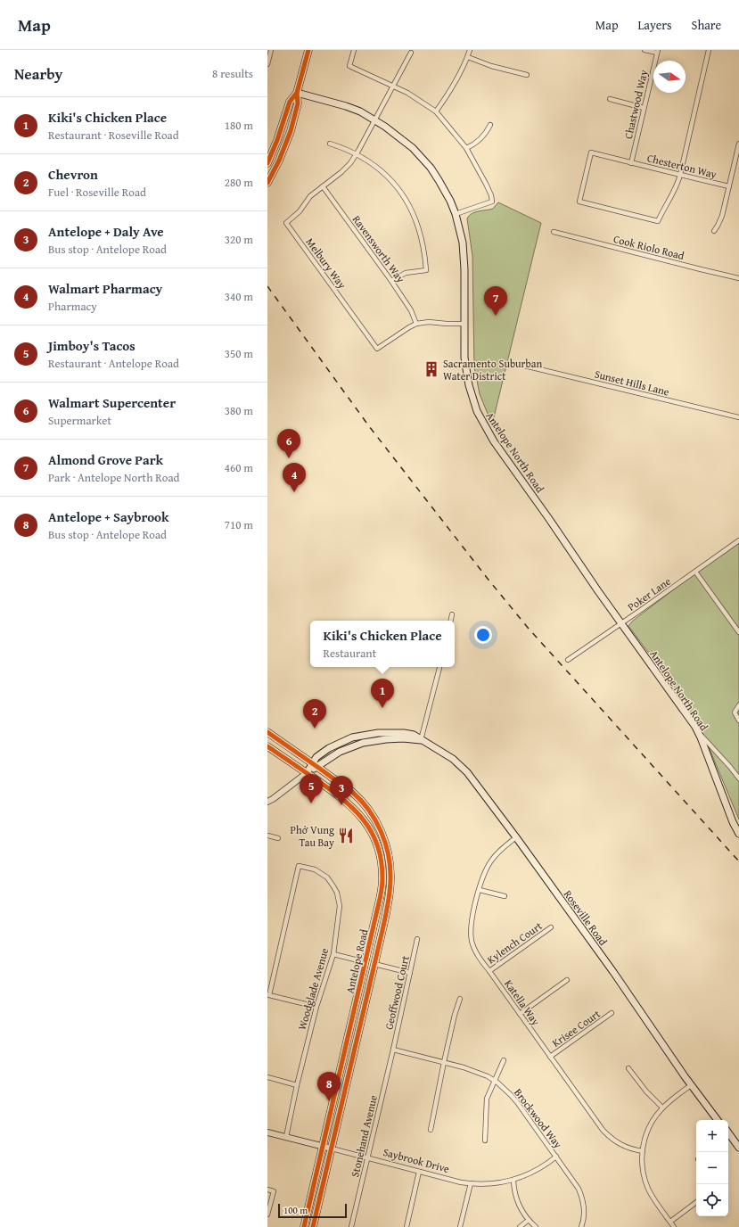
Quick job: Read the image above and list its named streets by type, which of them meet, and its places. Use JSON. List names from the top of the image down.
{
  "streets": {
    "main road": ["Antelope North Road", "Roseville Road", "Antelope Road"],
    "street": [
      "Chastwood Way",
      "Chesterton Way",
      "Cook Riolo Road",
      "Ravensworth Way",
      "Melbury Way",
      "Sunset Hills Lane",
      "Poker Lane",
      "Kylench Court",
      "Woodglade Avenue",
      "Geoffwood Court",
      "Katella Way",
      "Krisee Court",
      "Brockwood Way",
      "Stonehand Avenue",
      "Saybrook Drive"
    ]
  },
  "crossings": [
    ["Chastwood Way", "Chesterton Way"],
    ["Ravensworth Way", "Melbury Way"],
    ["Melbury Way", "Antelope North Road"],
    ["Antelope North Road", "Poker Lane"],
    ["Roseville Road", "Antelope Road"],
    ["Roseville Road", "Katella Way"],
    ["Kylench Court", "Katella Way"],
    ["Antelope Road", "Saybrook Drive"],
    ["Woodglade Avenue", "Saybrook Drive"],
    ["Geoffwood Court", "Brockwood Way"],
    ["Geoffwood Court", "Stonehand Avenue"],
    ["Katella Way", "Krisee Court"],
    ["Brockwood Way", "Stonehand Avenue"],
    ["Brockwood Way", "Saybrook Drive"],
    ["Stonehand Avenue", "Saybrook Drive"]
  ],
  "places": {
    "building": ["Sacramento Suburban Water District"],
    "restaurant": ["Phở Vung Tau Bay"]
  },
  "scale_bar": "100 m",
  "north": "right",
  "page": {
    "header": "Map",
    "nav": ["Map", "Layers", "Share"],
    "heading": ["Nearby", "8 results"],
    "list": [
      {
        "mark": "1",
        "name": "Kiki's Chicken Place",
        "note": "Restaurant · Roseville Road",
        "value": "180 m"
      },
      {
        "mark": "2",
        "name": "Chevron",
        "note": "Fuel · Roseville Road",
        "value": "280 m"
      },
      {
        "mark": "3",
        "name": "Antelope + Daly Ave",
        "note": "Bus stop · Antelope Road",
        "value": "320 m"
      },
      {
        "mark": "4",
        "name": "Walmart Pharmacy",
        "note": "Pharmacy",
        "value": "340 m"
      },
      {
        "mark": "5",
        "name": "Jimboy's Tacos",
        "note": "Restaurant · Antelope Road",
        "value": "350 m"
      },
      {
        "mark": "6",
        "name": "Walmart Supercenter",
        "note": "Supermarket",
        "value": "380 m"
      },
      {
        "mark": "7",
        "name": "Almond Grove Park",
        "note": "Park · Antelope North Road",
        "value": "460 m"
      },
      {
        "mark": "8",
        "name": "Antelope + Saybrook",
        "note": "Bus stop · Antelope Road",
        "value": "710 m"
      }
    ],
    "pins": [
      "7",
      "6",
      "4",
      "1",
      "2",
      "5",
      "3",
      "8"
    ],
    "popup": ["Kiki's Chicken Place", "Restaurant"],
    "map_buttons": ["+", "−"],
    "scale": "100 m"
  }
}
